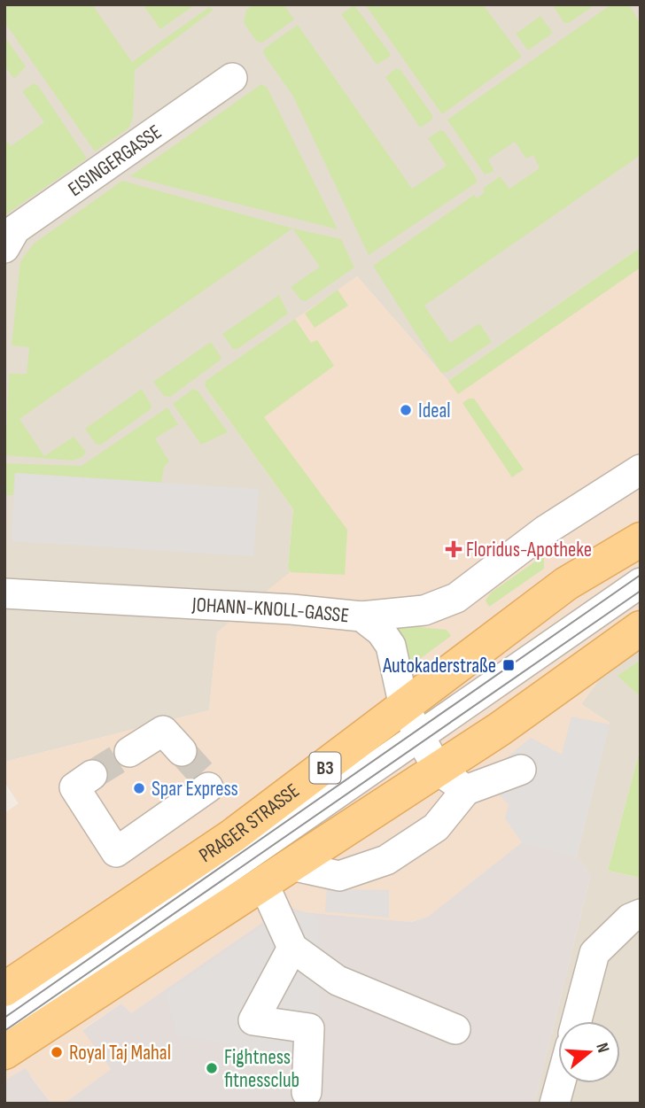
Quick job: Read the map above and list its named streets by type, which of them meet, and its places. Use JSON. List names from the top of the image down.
{
  "streets": {
    "main road": ["B3", "PRAGER STRASSE"],
    "street": ["EISINGERGASSE", "JOHANN-KNOLL-GASSE"]
  },
  "crossings": [
    ["JOHANN-KNOLL-GASSE", "PRAGER STRASSE"]
  ],
  "places": {
    "other": [
      "Ideal",
      "Spar Express",
      "Royal Taj Mahal",
      "Fightness fitnessclub"
    ],
    "health": ["Floridus-Apotheke"],
    "transit": ["Autokaderstraße"]
  },
  "north": "right"
}
